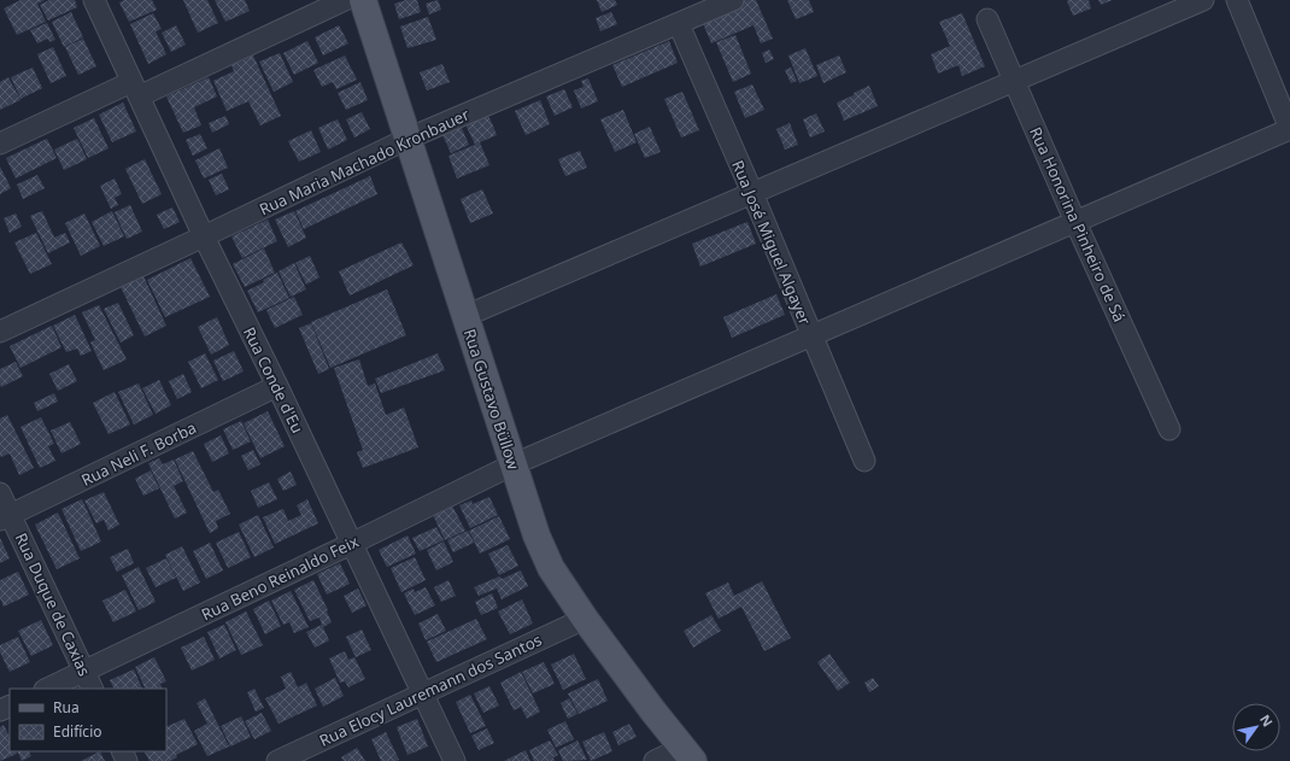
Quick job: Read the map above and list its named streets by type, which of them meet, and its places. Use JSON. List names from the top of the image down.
{
  "streets": {
    "main road": ["Rua Gustavo Büllow"],
    "street": [
      "Rua Maria Machado Kronbauer",
      "Rua Honorina Pinheiro de Sá",
      "Rua José Miguel Algayer",
      "Rua Conde d'Eu",
      "Rua Neli F. Borba",
      "Rua Beno Reinaldo Feix",
      "Rua Duque de Caxias",
      "Rua Elocy Lauremann dos Santos"
    ]
  },
  "crossings": [
    ["Rua Maria Machado Kronbauer", "Rua José Miguel Algayer"],
    ["Rua Maria Machado Kronbauer", "Rua Conde d'Eu"],
    ["Rua Maria Machado Kronbauer", "Rua Gustavo Büllow"],
    ["Rua Honorina Pinheiro de Sá", "Rua Beno Reinaldo Feix"],
    ["Rua José Miguel Algayer", "Rua Beno Reinaldo Feix"],
    ["Rua Conde d'Eu", "Rua Neli F. Borba"],
    ["Rua Conde d'Eu", "Rua Beno Reinaldo Feix"],
    ["Rua Conde d'Eu", "Rua Elocy Lauremann dos Santos"],
    ["Rua Gustavo Büllow", "Rua Beno Reinaldo Feix"],
    ["Rua Gustavo Büllow", "Rua Elocy Lauremann dos Santos"],
    ["Rua Neli F. Borba", "Rua Duque de Caxias"],
    ["Rua Beno Reinaldo Feix", "Rua Duque de Caxias"]
  ],
  "legend": ["Rua", "Edifício"],
  "north": "top right"
}
